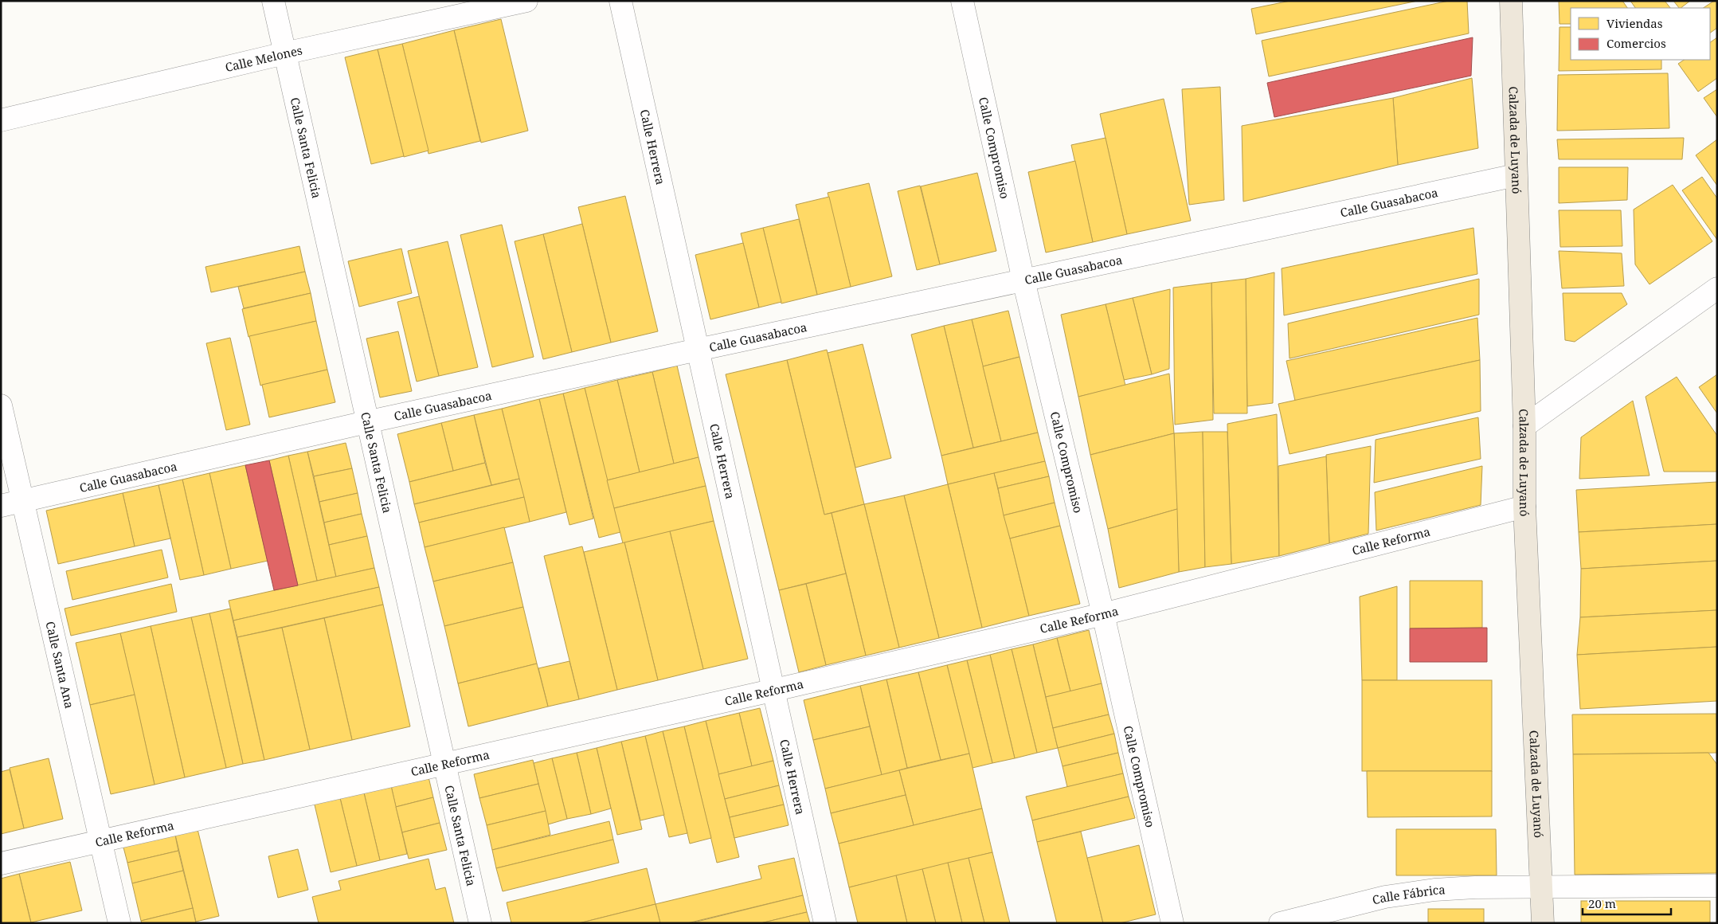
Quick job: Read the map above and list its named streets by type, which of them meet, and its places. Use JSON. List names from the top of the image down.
{
  "streets": {
    "main road": ["Calzada de Luyanó"],
    "street": [
      "Calle Melones",
      "Calle Santa Felicia",
      "Calle Herrera",
      "Calle Compromiso",
      "Calle Guasabacoa",
      "Calle Reforma",
      "Calle Santa Ana",
      "Calle Fábrica"
    ]
  },
  "crossings": [
    ["Calle Melones", "Calle Santa Felicia"],
    ["Calzada de Luyanó", "Calle Guasabacoa"],
    ["Calzada de Luyanó", "Calle Reforma"],
    ["Calzada de Luyanó", "Calle Fábrica"],
    ["Calle Santa Felicia", "Calle Guasabacoa"],
    ["Calle Santa Felicia", "Calle Reforma"],
    ["Calle Herrera", "Calle Guasabacoa"],
    ["Calle Herrera", "Calle Reforma"],
    ["Calle Compromiso", "Calle Guasabacoa"],
    ["Calle Compromiso", "Calle Reforma"],
    ["Calle Guasabacoa", "Calle Santa Ana"],
    ["Calle Reforma", "Calle Santa Ana"]
  ],
  "legend": ["Viviendas", "Comercios"],
  "scale_bar": "20 m"
}
